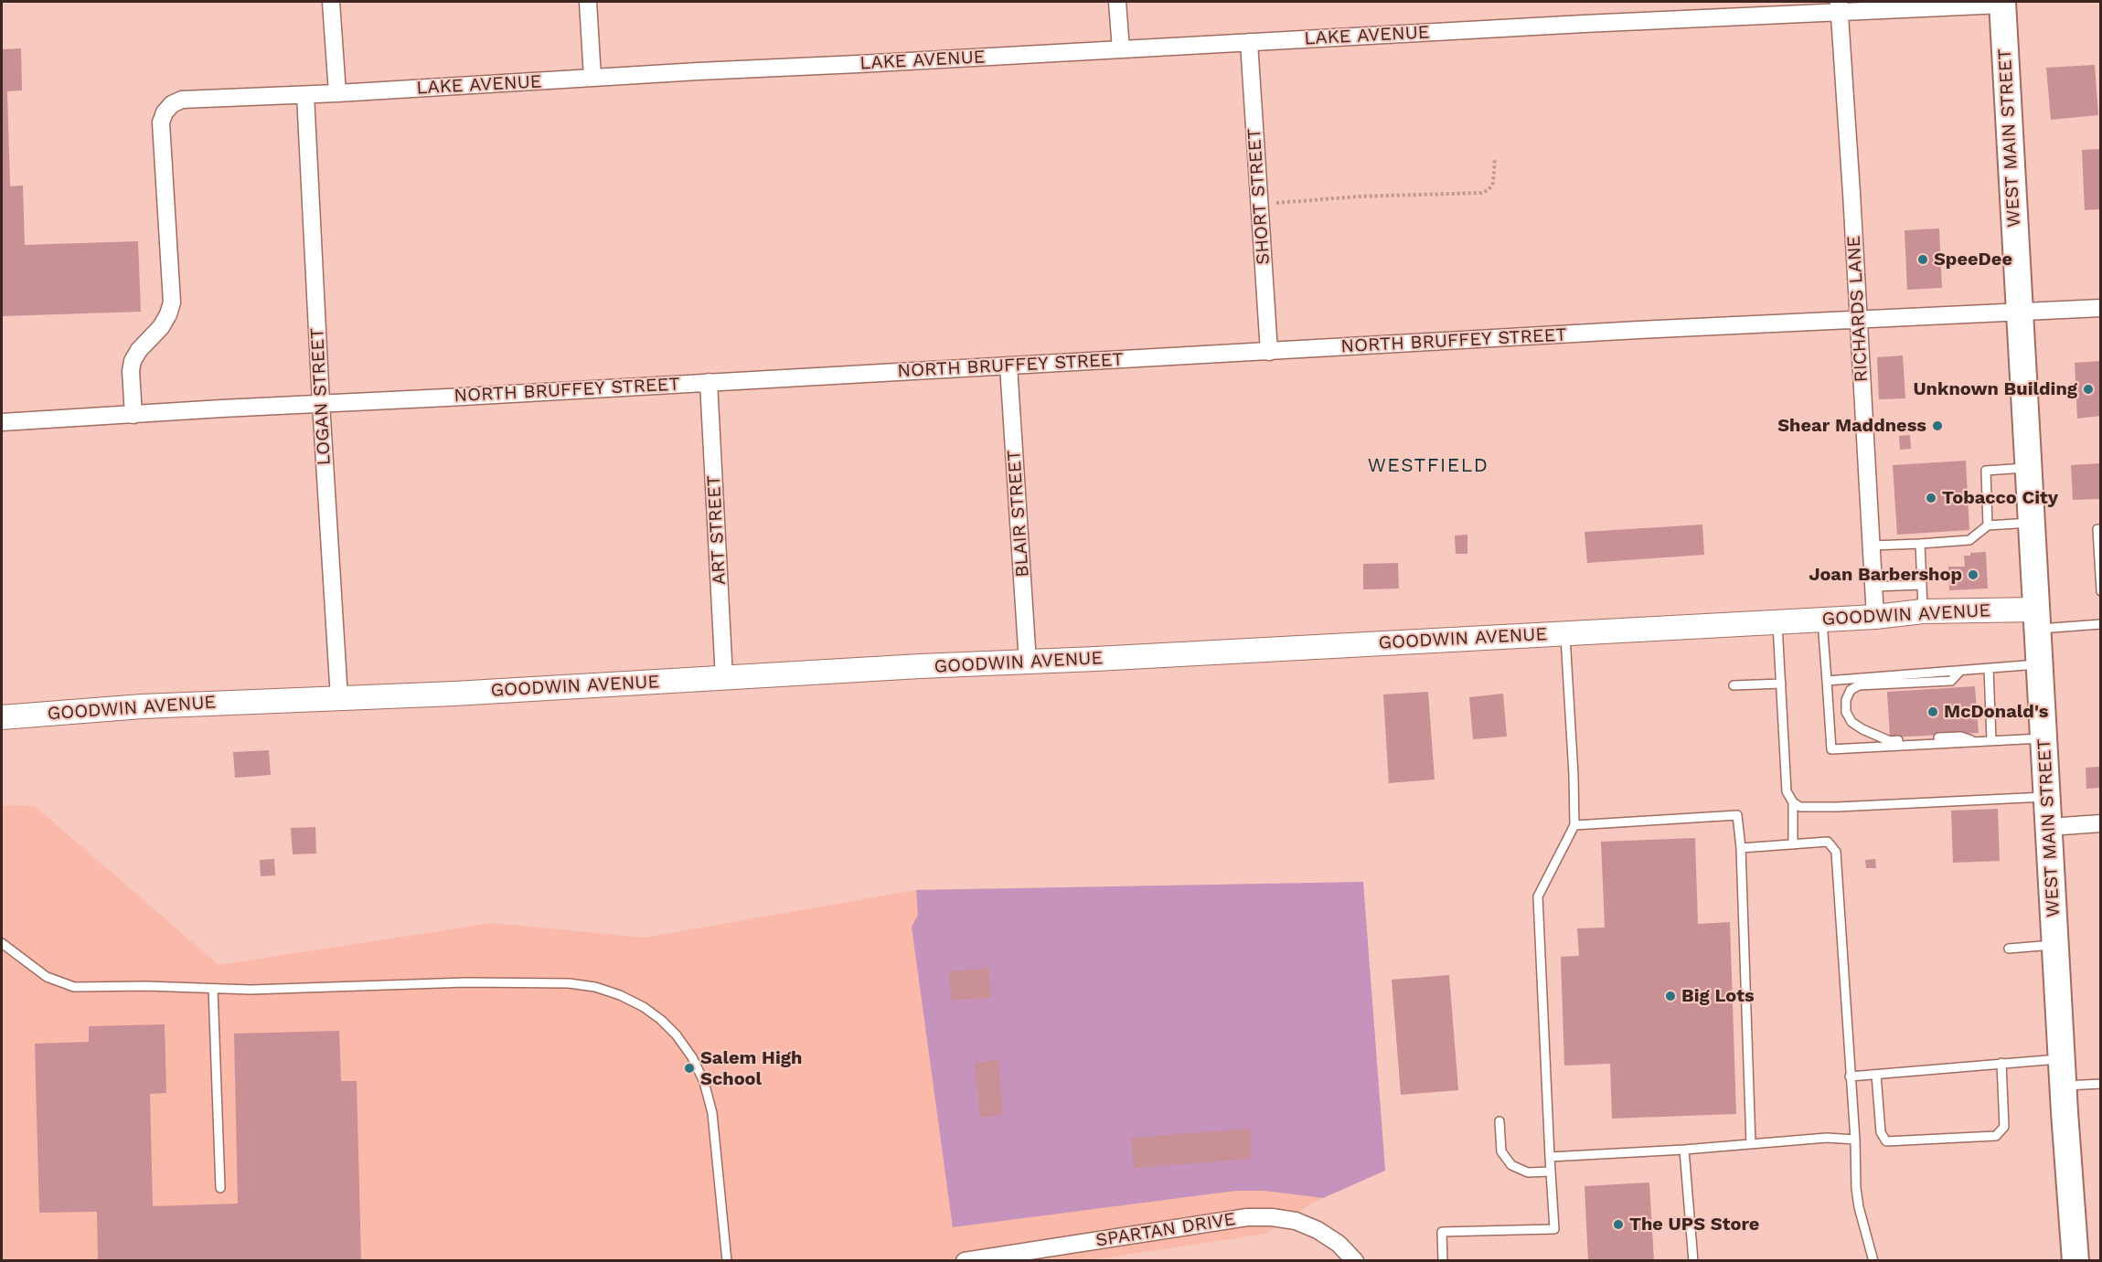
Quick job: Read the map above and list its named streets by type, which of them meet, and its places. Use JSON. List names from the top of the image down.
{
  "streets": {
    "main road": ["WEST MAIN STREET"],
    "street": [
      "LAKE AVENUE",
      "SHORT STREET",
      "RICHARDS LANE",
      "NORTH BRUFFEY STREET",
      "LOGAN STREET",
      "BLAIR STREET",
      "ART STREET",
      "GOODWIN AVENUE",
      "SPARTAN DRIVE"
    ]
  },
  "crossings": [
    ["LAKE AVENUE", "WEST MAIN STREET"],
    ["LAKE AVENUE", "SHORT STREET"],
    ["LAKE AVENUE", "RICHARDS LANE"],
    ["LAKE AVENUE", "NORTH BRUFFEY STREET"],
    ["LAKE AVENUE", "LOGAN STREET"],
    ["WEST MAIN STREET", "NORTH BRUFFEY STREET"],
    ["WEST MAIN STREET", "GOODWIN AVENUE"],
    ["SHORT STREET", "NORTH BRUFFEY STREET"],
    ["RICHARDS LANE", "NORTH BRUFFEY STREET"],
    ["RICHARDS LANE", "GOODWIN AVENUE"],
    ["NORTH BRUFFEY STREET", "LOGAN STREET"],
    ["NORTH BRUFFEY STREET", "BLAIR STREET"],
    ["NORTH BRUFFEY STREET", "ART STREET"],
    ["LOGAN STREET", "GOODWIN AVENUE"],
    ["BLAIR STREET", "GOODWIN AVENUE"],
    ["ART STREET", "GOODWIN AVENUE"]
  ],
  "districts": ["WESTFIELD"],
  "places": [
    "SpeeDee",
    "Unknown Building",
    "Shear Maddness",
    "Tobacco City",
    "Joan Barbershop",
    "McDonald's",
    "Big Lots",
    "Salem High School",
    "The UPS Store"
  ]
}
